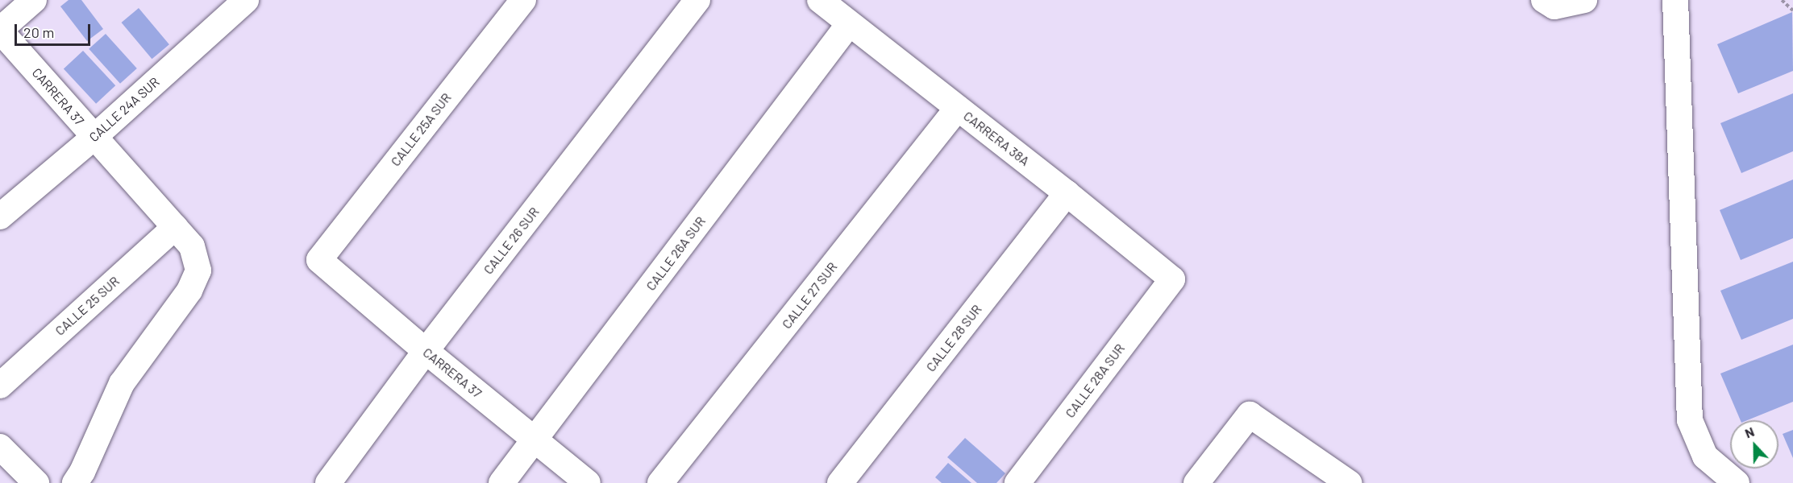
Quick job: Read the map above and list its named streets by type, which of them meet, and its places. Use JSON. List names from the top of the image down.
{
  "streets": {
    "street": [
      "CARRERA 37",
      "CALLE 24A SUR",
      "CALLE 25A SUR",
      "CARRERA 38A",
      "CALLE 26 SUR",
      "CALLE 26A SUR",
      "CALLE 27 SUR",
      "CALLE 25 SUR",
      "CALLE 28 SUR",
      "CALLE 28A SUR"
    ]
  },
  "crossings": [
    ["CARRERA 37", "CALLE 24A SUR"],
    ["CARRERA 37", "CALLE 25A SUR"],
    ["CARRERA 37", "CALLE 26 SUR"],
    ["CARRERA 37", "CALLE 26A SUR"],
    ["CARRERA 37", "CALLE 25 SUR"],
    ["CARRERA 38A", "CALLE 26A SUR"],
    ["CARRERA 38A", "CALLE 27 SUR"],
    ["CARRERA 38A", "CALLE 28 SUR"],
    ["CARRERA 38A", "CALLE 28A SUR"]
  ],
  "scale_bar": "20 m",
  "north": "top"
}
